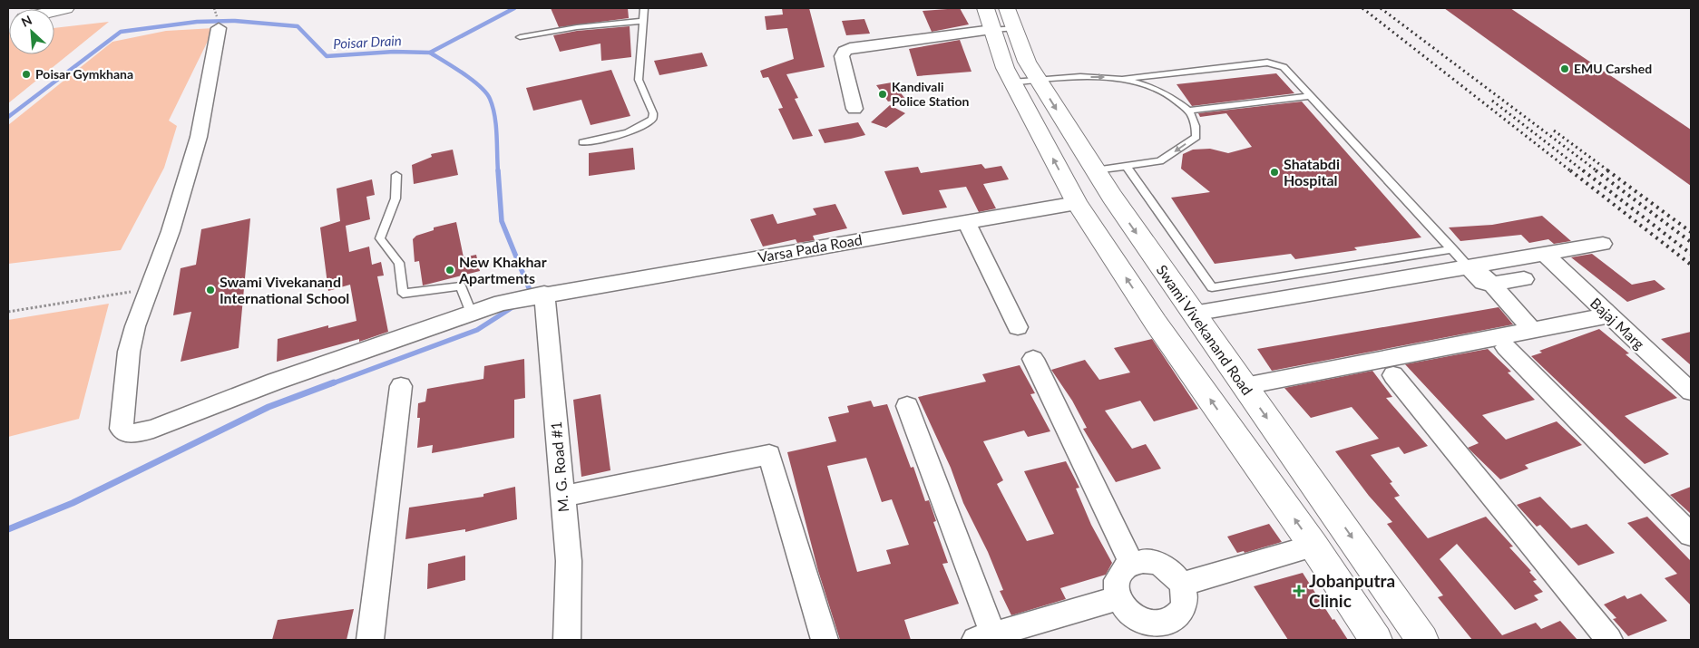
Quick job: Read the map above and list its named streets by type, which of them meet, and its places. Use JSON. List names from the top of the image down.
{
  "streets": {
    "main road": ["Swami Vivekanand Road"],
    "street": ["Varsa Pada Road", "Bajaj Marg", "M. G. Road #1"]
  },
  "crossings": [
    ["Varsa Pada Road", "Swami Vivekanand Road"],
    ["Varsa Pada Road", "M. G. Road #1"]
  ],
  "water": ["Poisar Drain"],
  "places": {
    "other": [
      "EMU Carshed",
      "Poisar Gymkhana",
      "Kandivali Police Station",
      "Shatabdi Hospital",
      "New Khakhar Apartments",
      "Swami Vivekanand International School"
    ],
    "health": ["Jobanputra Clinic"]
  },
  "north": "top left"
}
